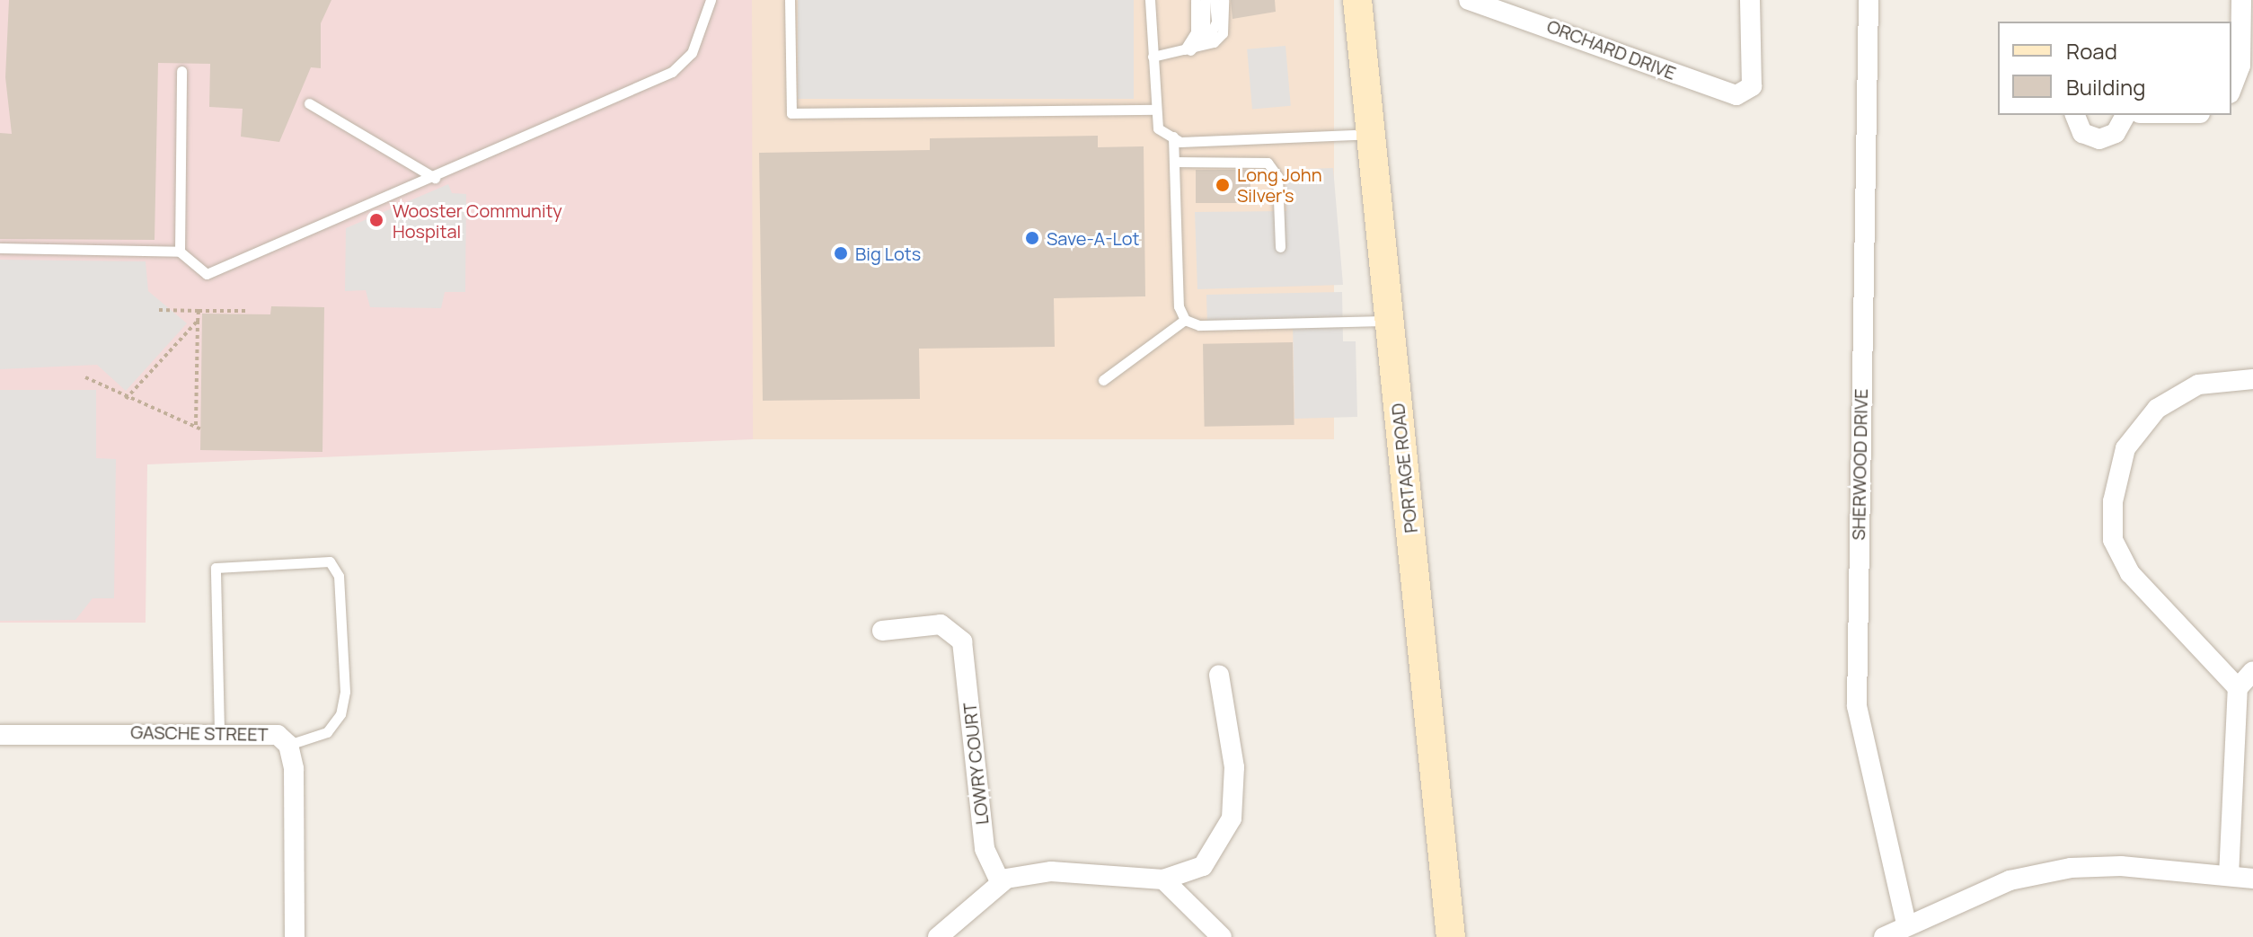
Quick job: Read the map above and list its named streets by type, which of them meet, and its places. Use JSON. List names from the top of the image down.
{
  "streets": {
    "main road": ["PORTAGE ROAD"],
    "street": [
      "ORCHARD DRIVE",
      "SHERWOOD DRIVE",
      "GASCHE STREET",
      "LOWRY COURT"
    ]
  },
  "places": [
    "Long John Silver's",
    "Wooster Community Hospital",
    "Save-A-Lot",
    "Big Lots"
  ],
  "legend": ["Road", "Building"]
}
